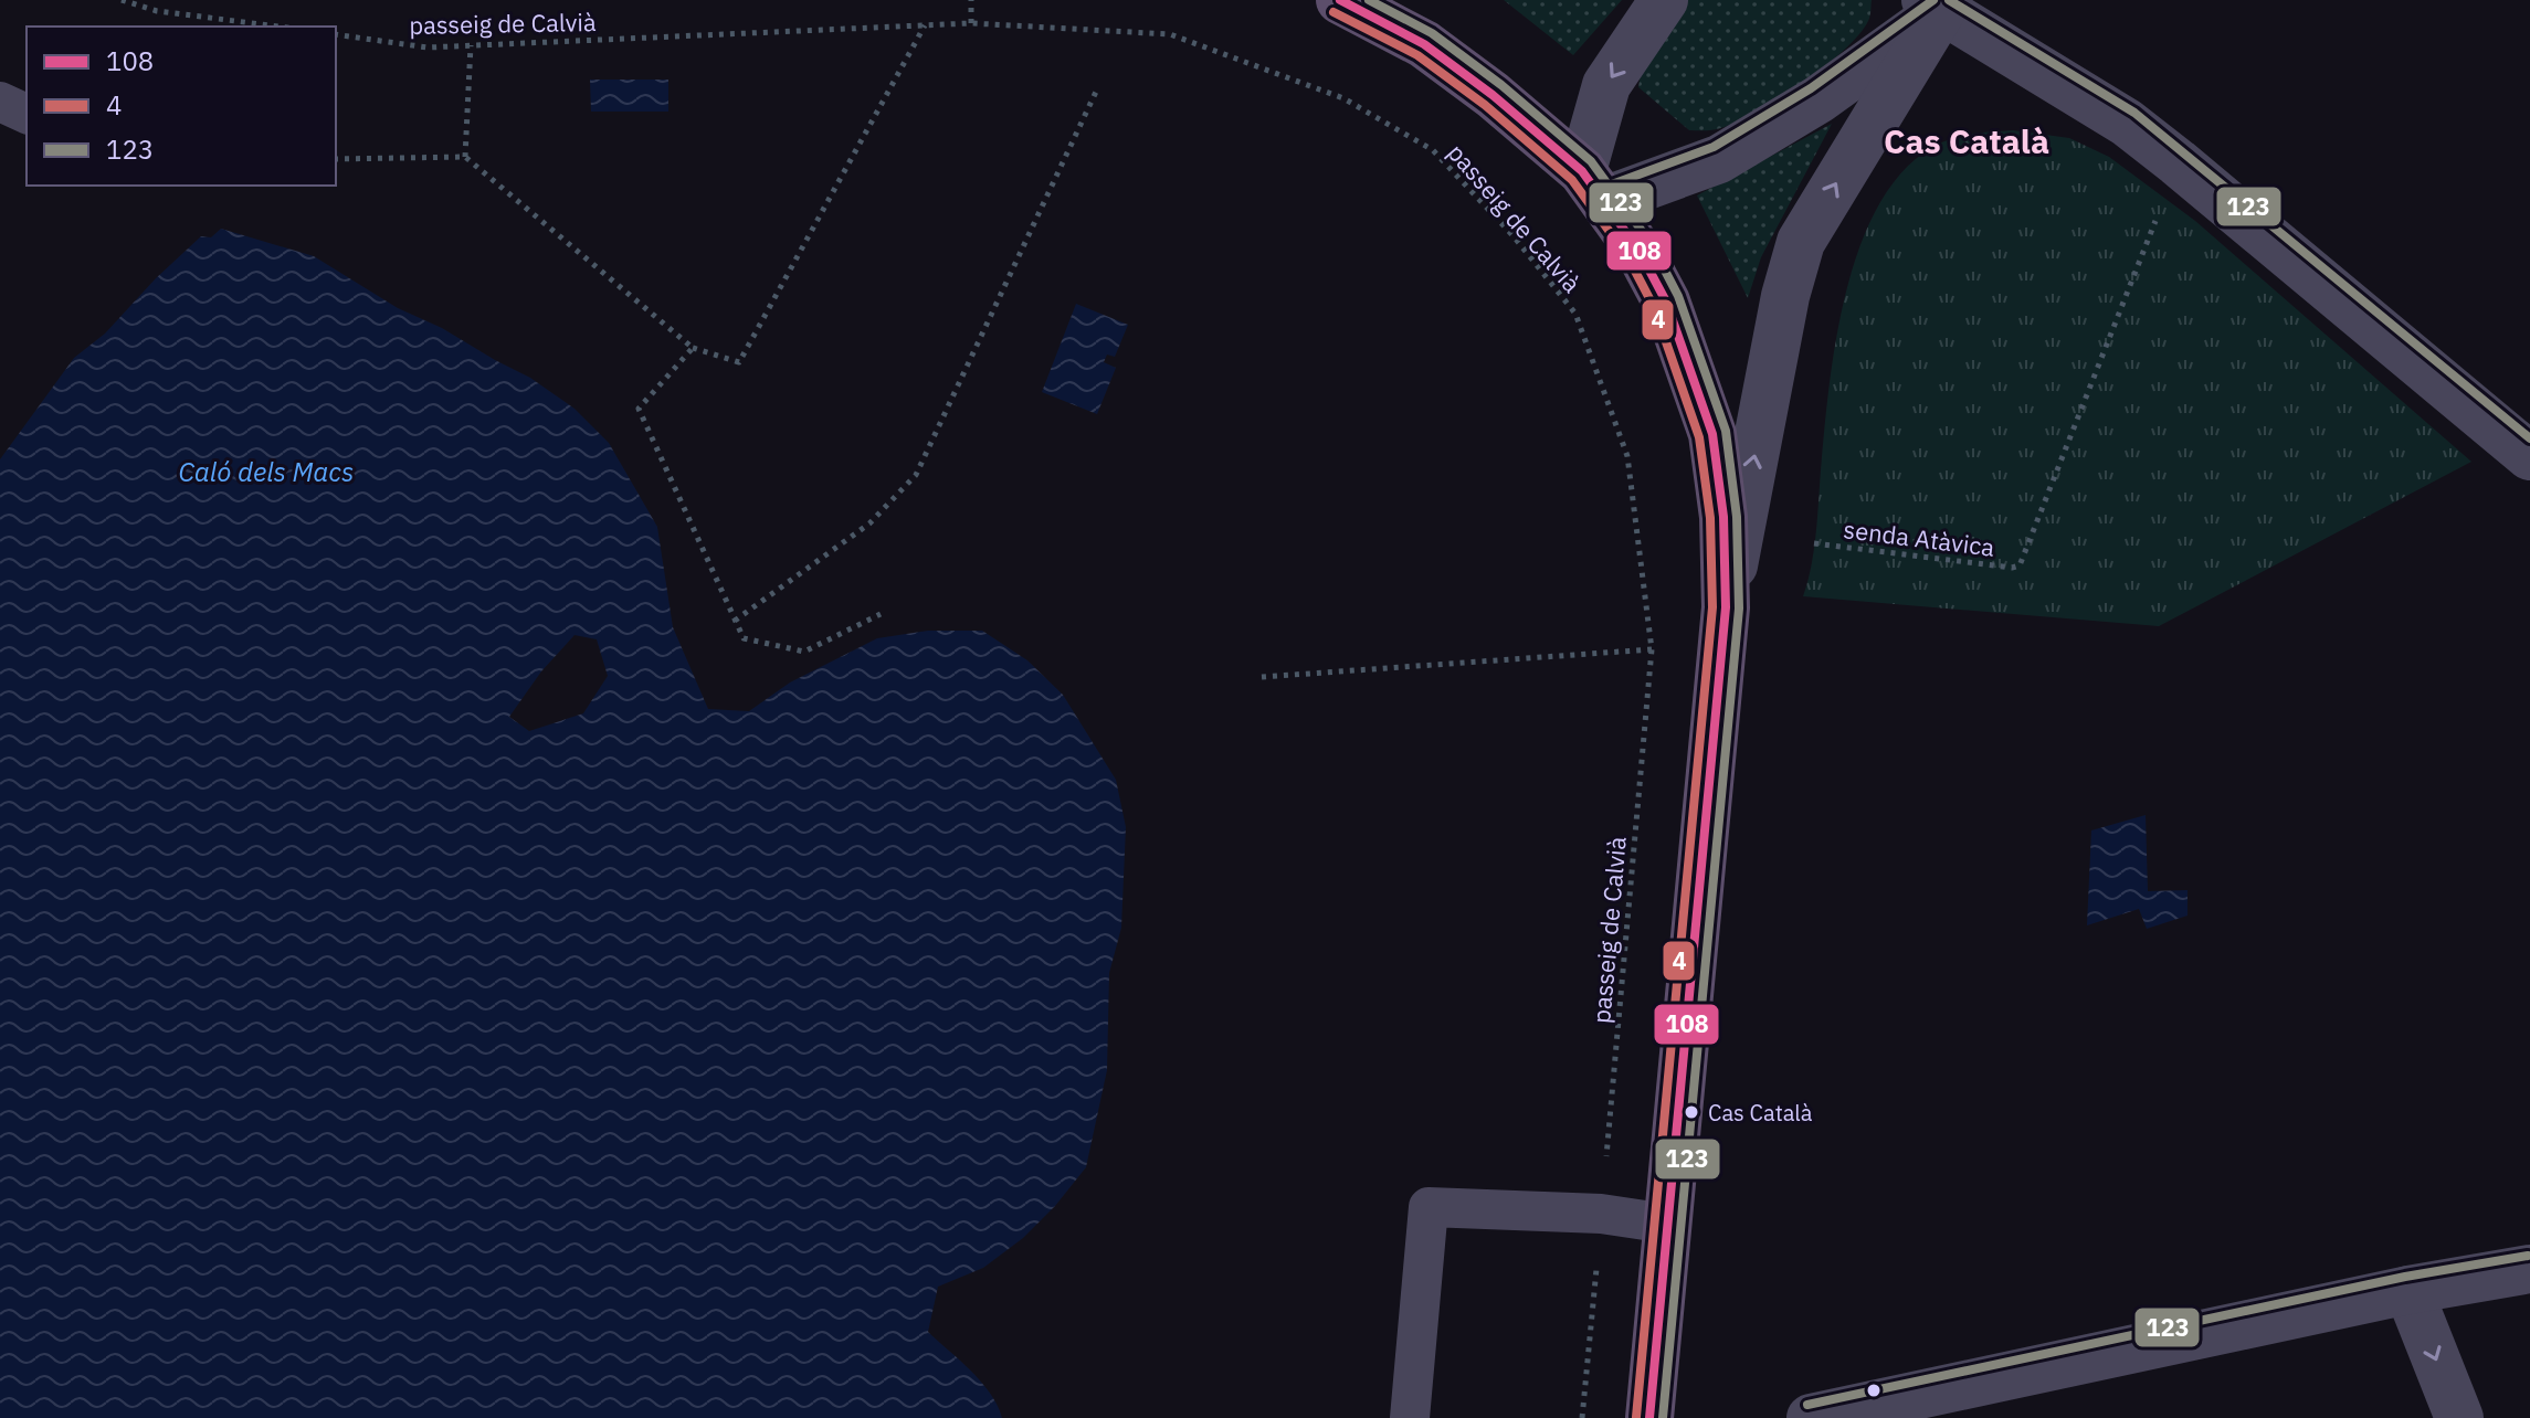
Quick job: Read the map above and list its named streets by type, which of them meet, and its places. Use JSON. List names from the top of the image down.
{
  "streets": {
    "path": ["passeig de Calvià", "senda Atàvica"]
  },
  "districts": ["Cas Català"],
  "water": ["Caló dels Macs"],
  "places": ["Cas Català"],
  "lines": ["transit line 108", "transit line 123", "transit line 4"],
  "legend": ["108", "4", "123"]
}
